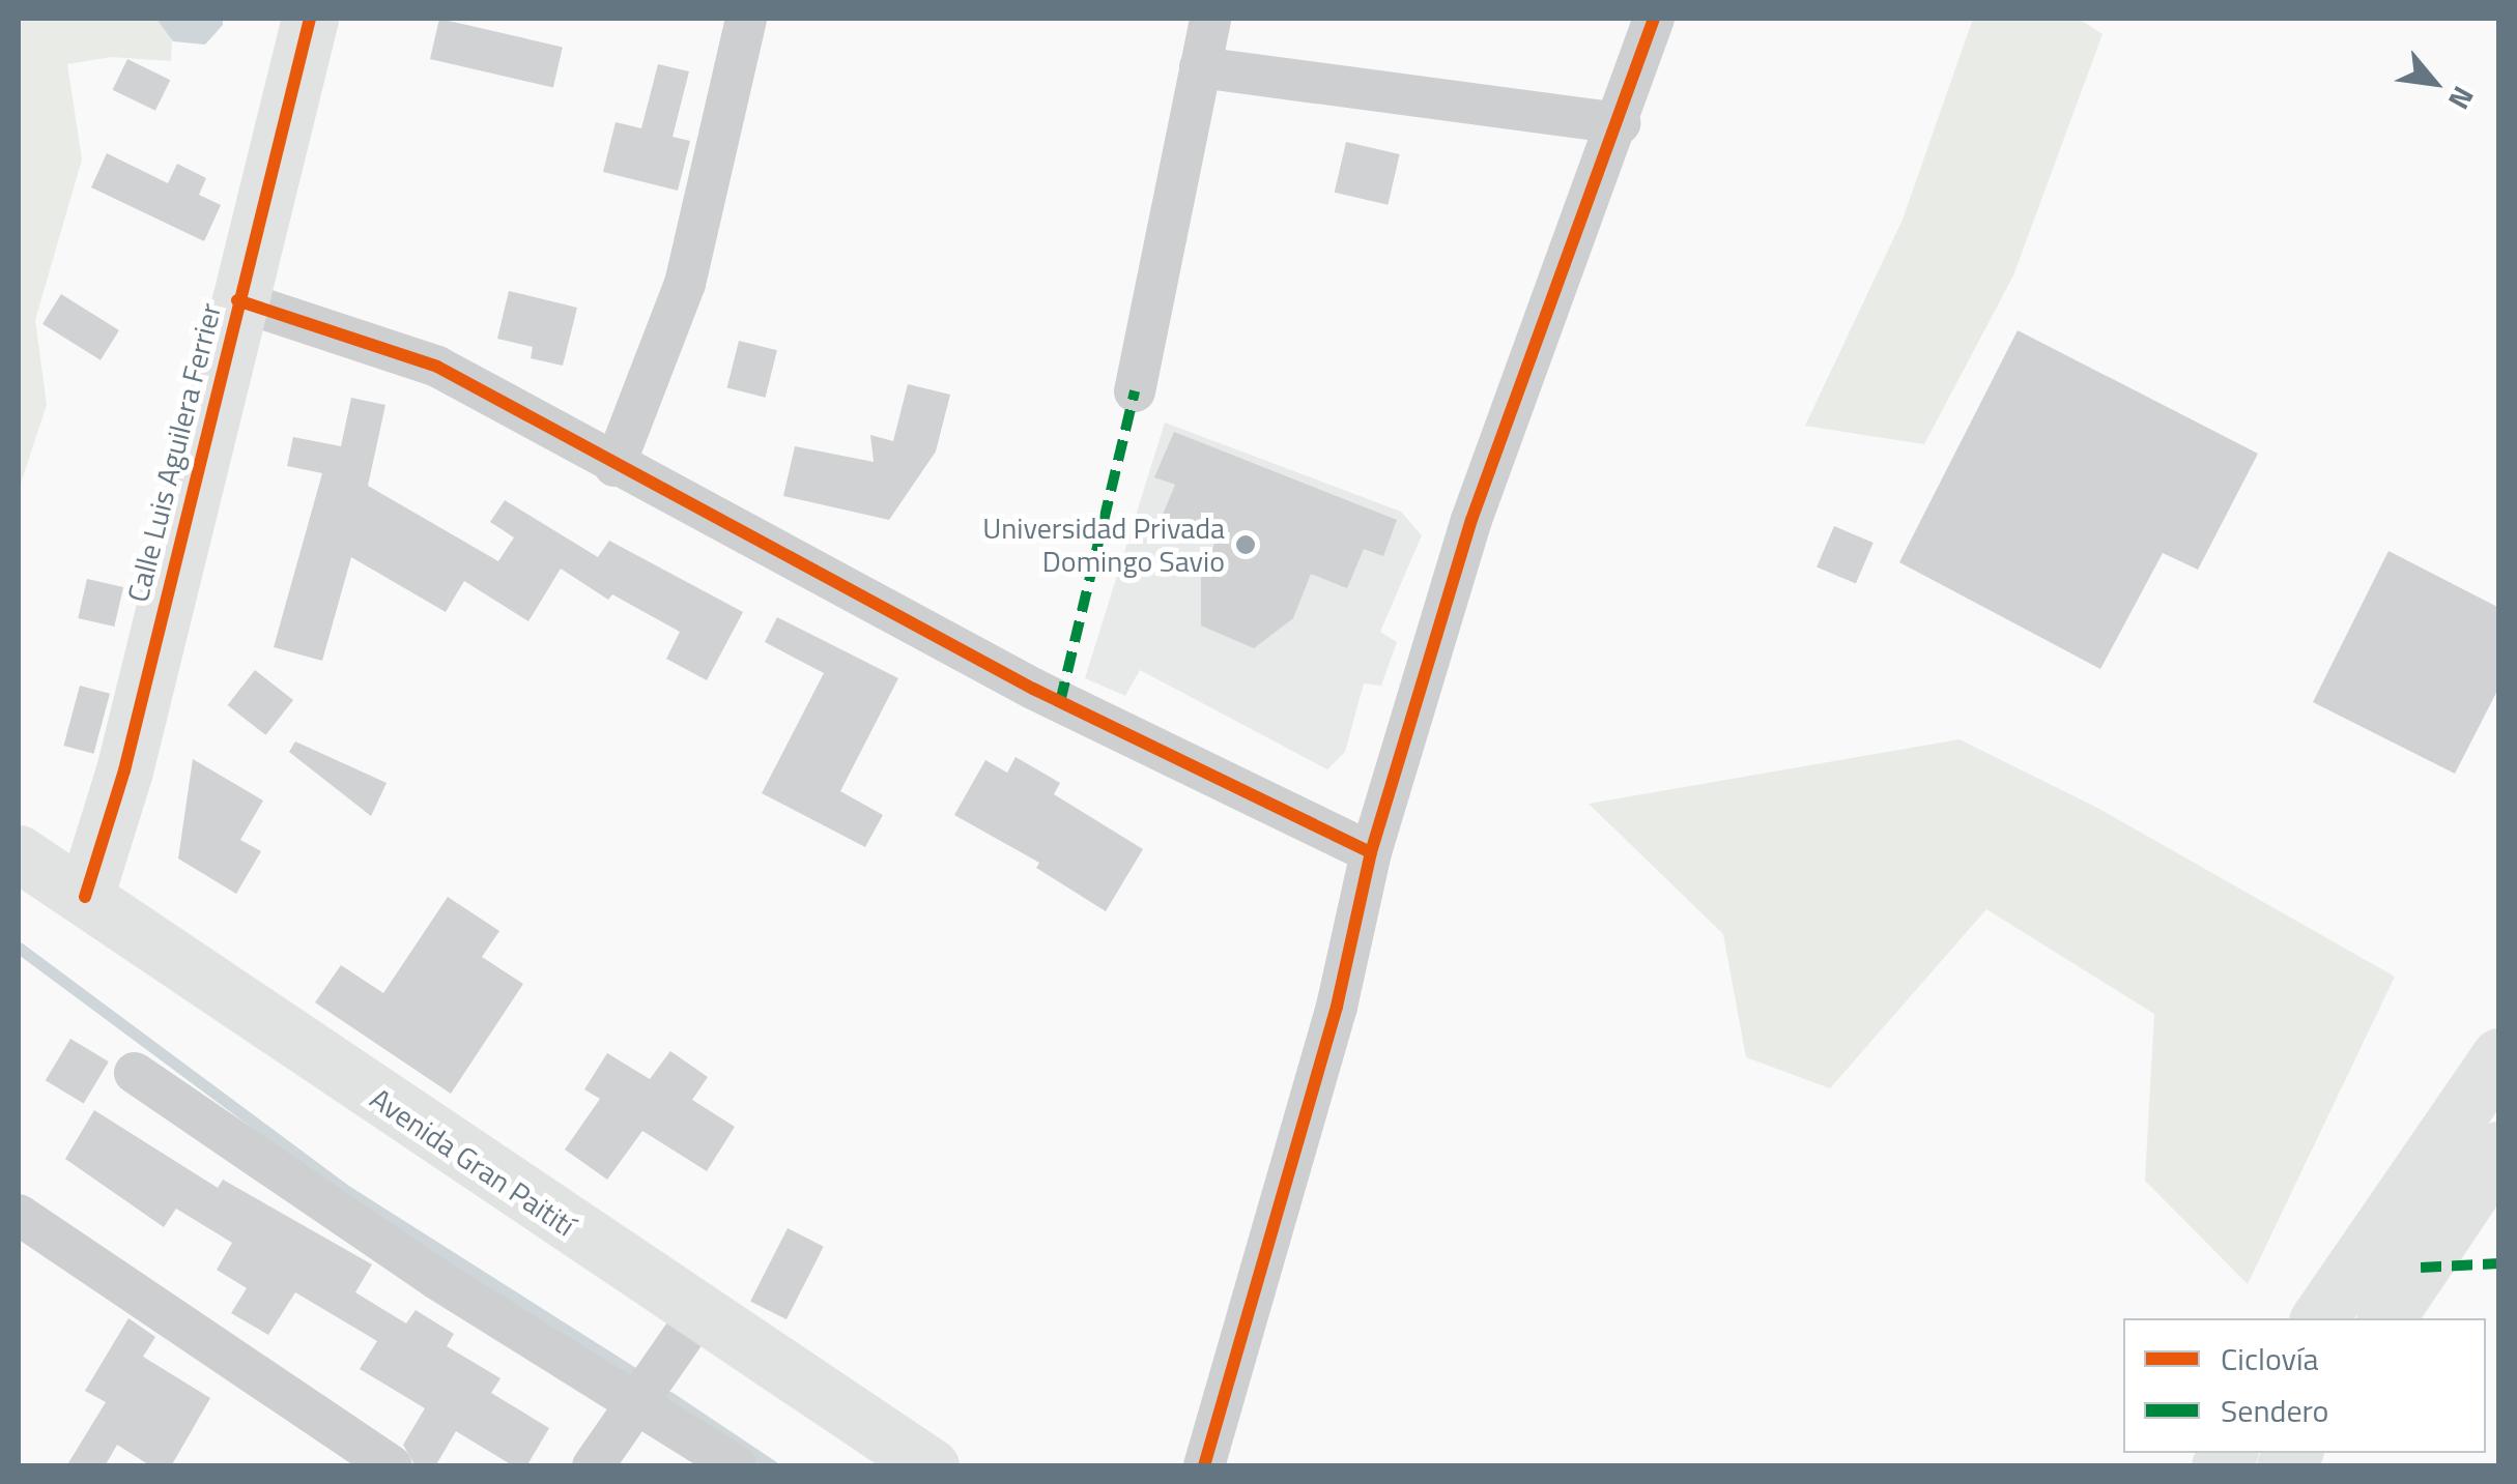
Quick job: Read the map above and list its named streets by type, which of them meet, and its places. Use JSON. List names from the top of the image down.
{
  "streets": {
    "street": ["Calle Luis Aguilera Ferrier", "Avenida Gran Paitití"]
  },
  "crossings": [
    ["Calle Luis Aguilera Ferrier", "Avenida Gran Paitití"]
  ],
  "places": ["Universidad Privada Domingo Savio"],
  "legend": ["Ciclovía", "Sendero"],
  "north": "bottom right"
}
